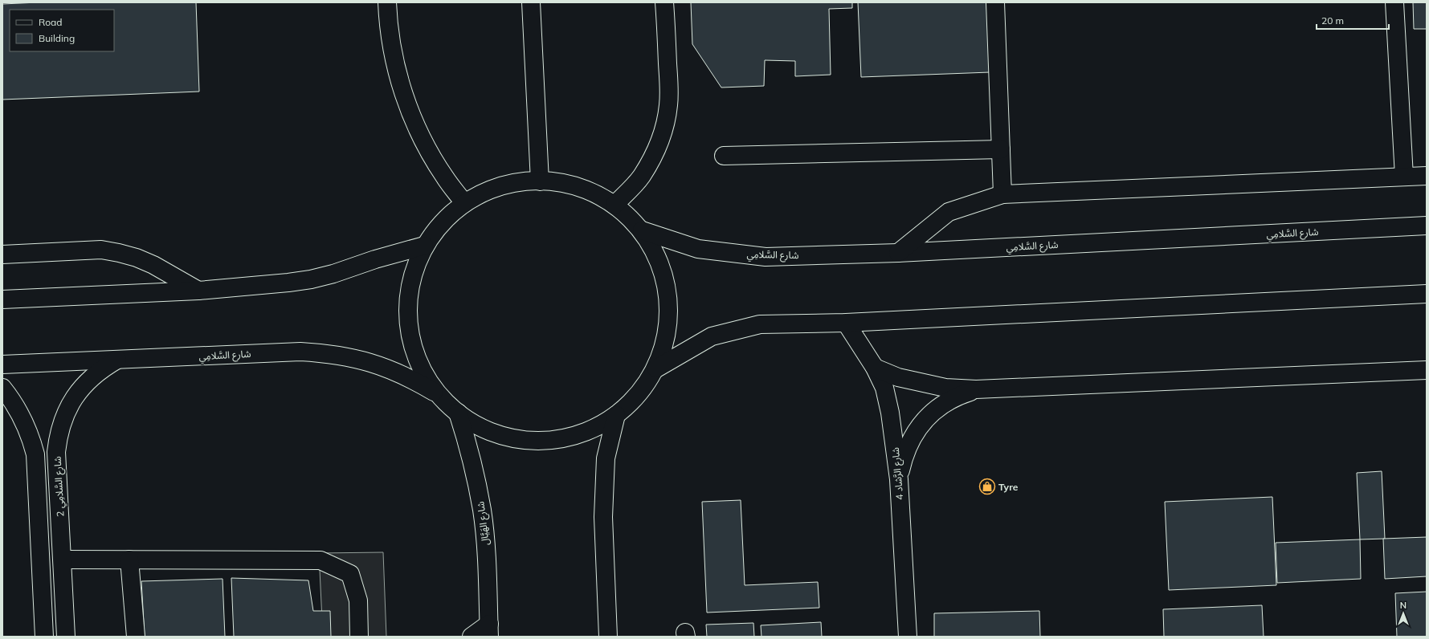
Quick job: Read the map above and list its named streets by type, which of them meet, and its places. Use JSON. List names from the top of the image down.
{
  "streets": {
    "street": [
      "شارع السَّلامِي",
      "شارع الرَّشاد 4",
      "شارع السَّلامِي 2",
      "شارع الهَيَّال"
    ]
  },
  "crossings": [
    ["شارع السَّلامِي", "شارع السَّلامِي 2"]
  ],
  "places": {
    "shop": ["Tyre"]
  },
  "legend": ["Road", "Building"],
  "scale_bar": "20 m",
  "north": "top"
}
